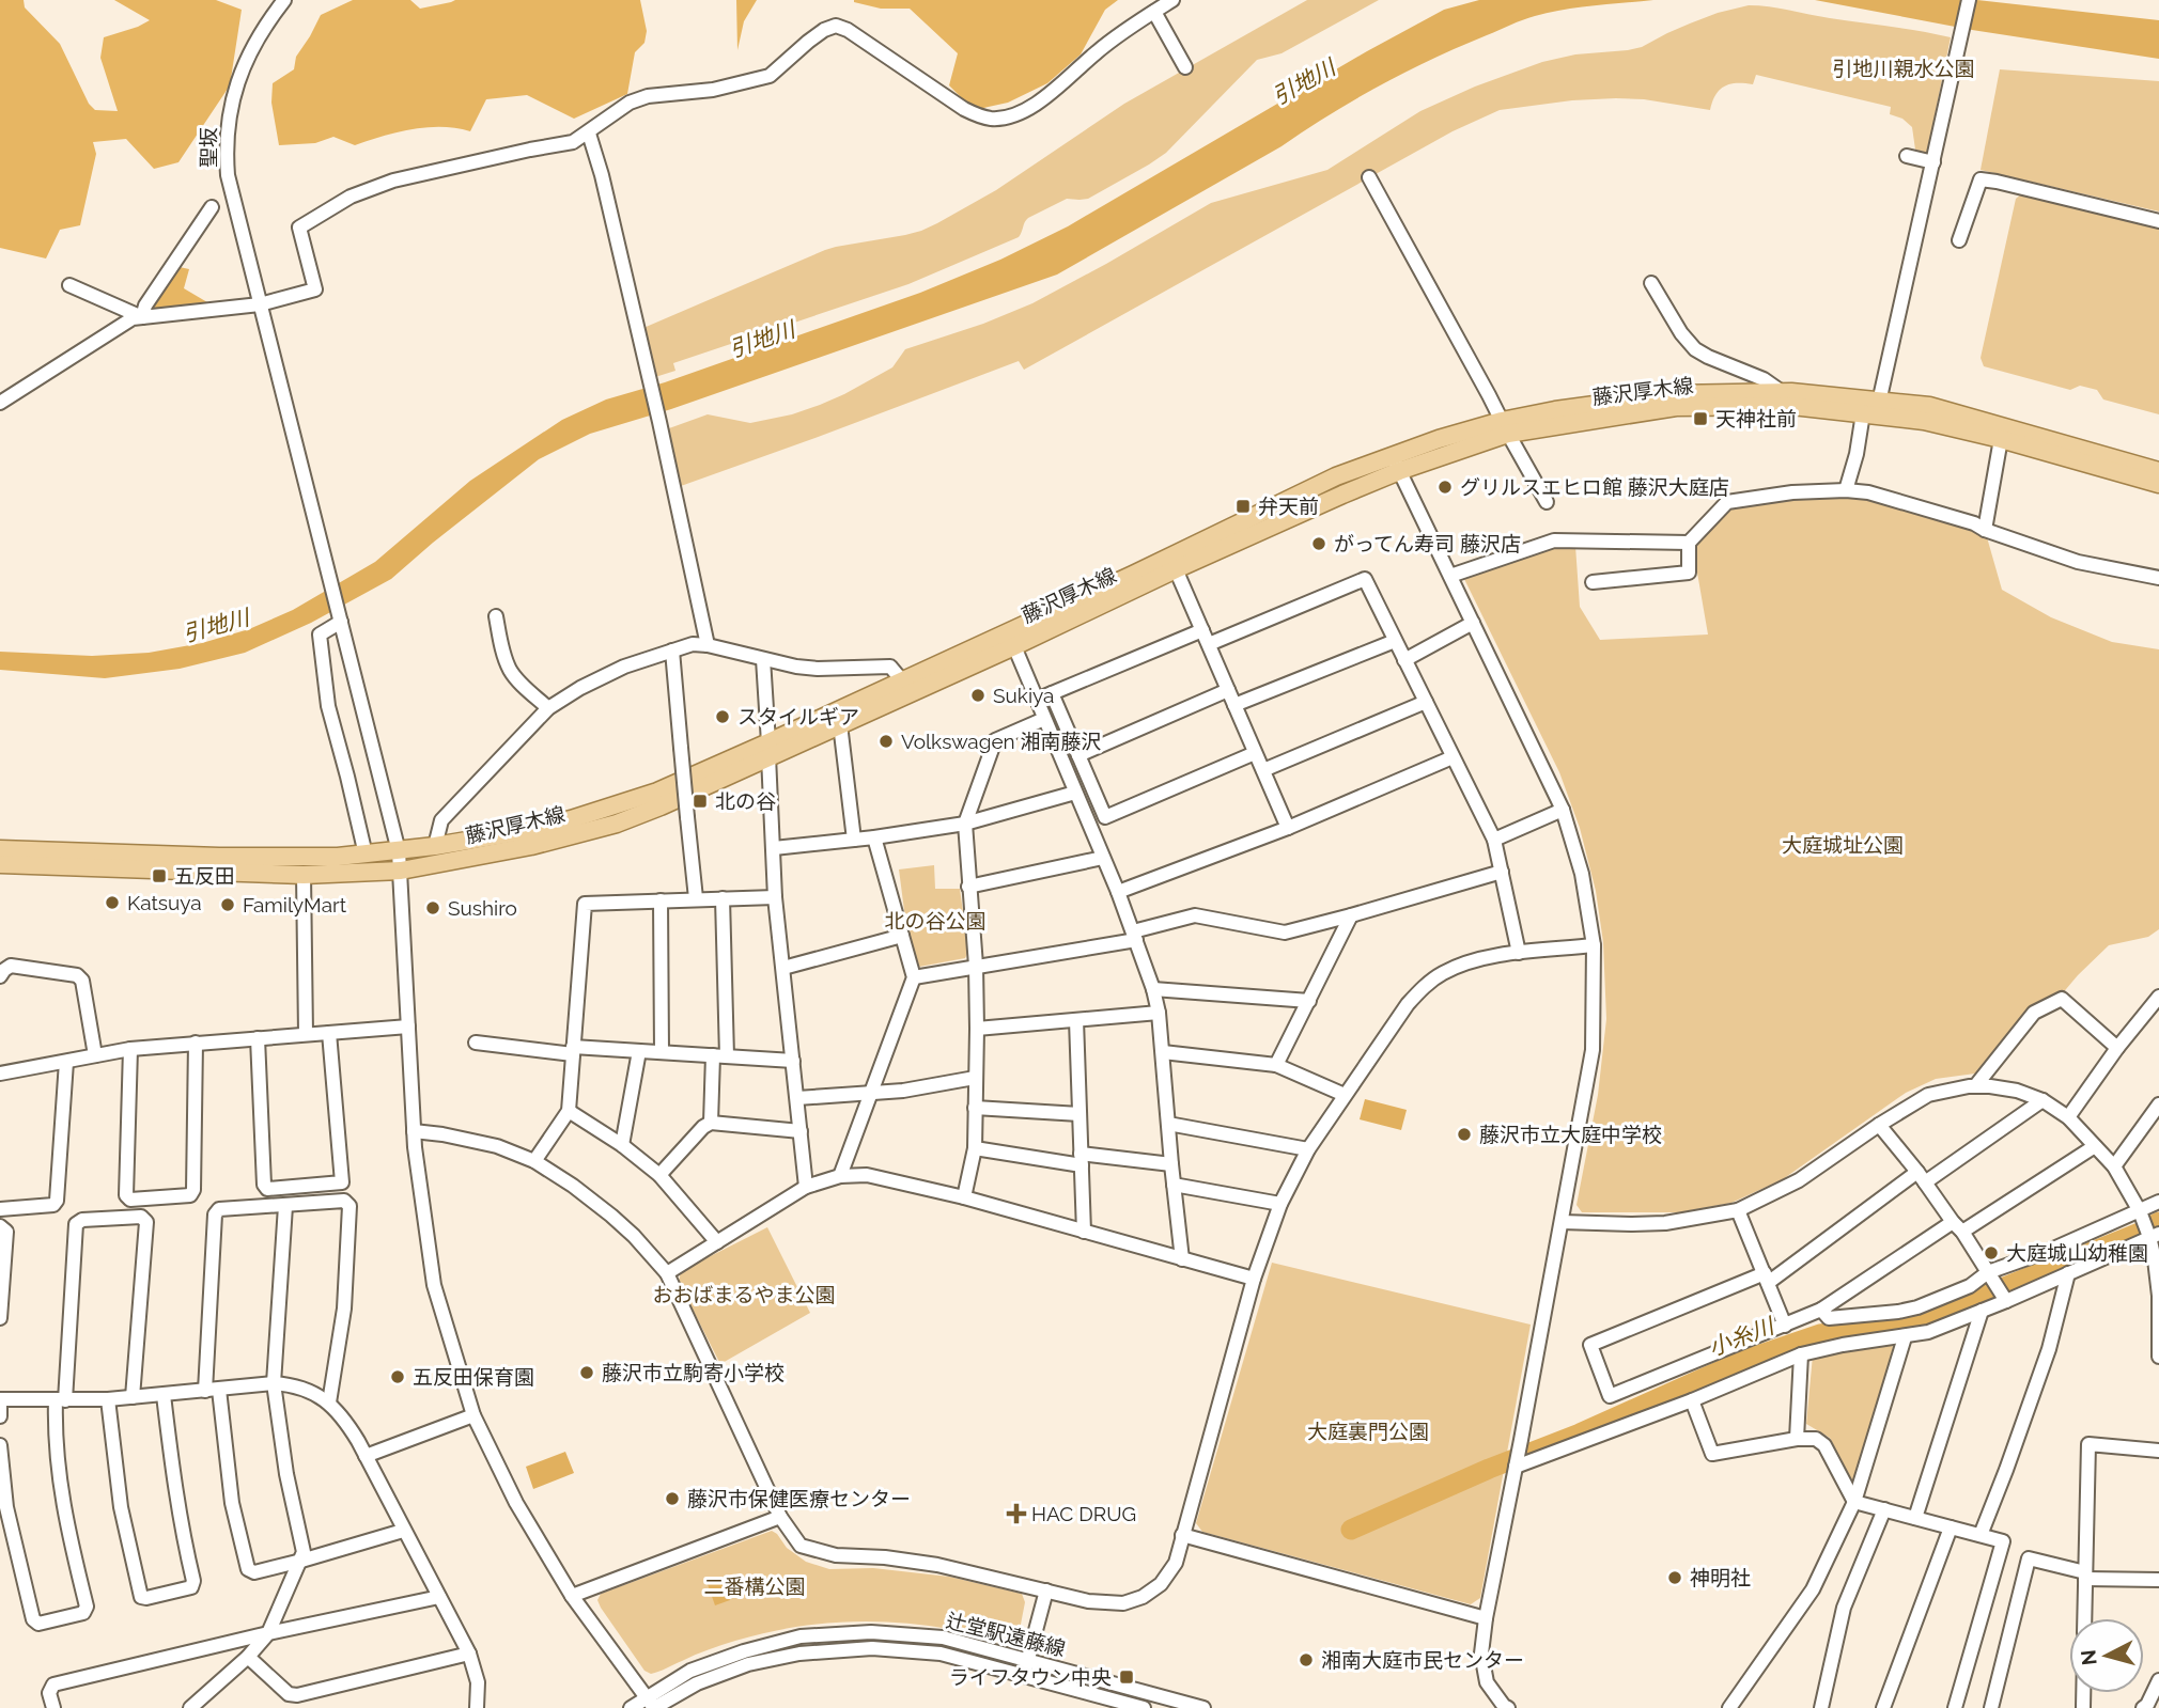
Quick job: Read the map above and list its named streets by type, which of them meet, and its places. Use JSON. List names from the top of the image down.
{
  "streets": {
    "main road": ["藤沢厚木線"],
    "street": ["聖坂", "辻堂駅遠藤線"]
  },
  "crossings": [
    ["聖坂", "藤沢厚木線"],
    ["聖坂", "辻堂駅遠藤線"]
  ],
  "water": ["引地川", "小糸川"],
  "parks": [
    "引地川親水公園",
    "大庭城址公園",
    "北の谷公園",
    "おおばまるやま公園",
    "大庭裏門公園",
    "二番構公園"
  ],
  "places": {
    "transit": [
      "天神社前",
      "弁天前",
      "北の谷",
      "五反田",
      "ライフタウン中央"
    ],
    "other": [
      "グリルスエヒロ館 藤沢大庭店",
      "がってん寿司 藤沢店",
      "Sukiya",
      "スタイルギア",
      "Volkswagen 湘南藤沢",
      "Katsuya",
      "FamilyMart",
      "Sushiro",
      "藤沢市立大庭中学校",
      "大庭城山幼稚園",
      "藤沢市立駒寄小学校",
      "五反田保育園",
      "藤沢市保健医療センター",
      "神明社",
      "湘南大庭市民センター"
    ],
    "health": ["HAC DRUG"]
  },
  "north": "left"
}
